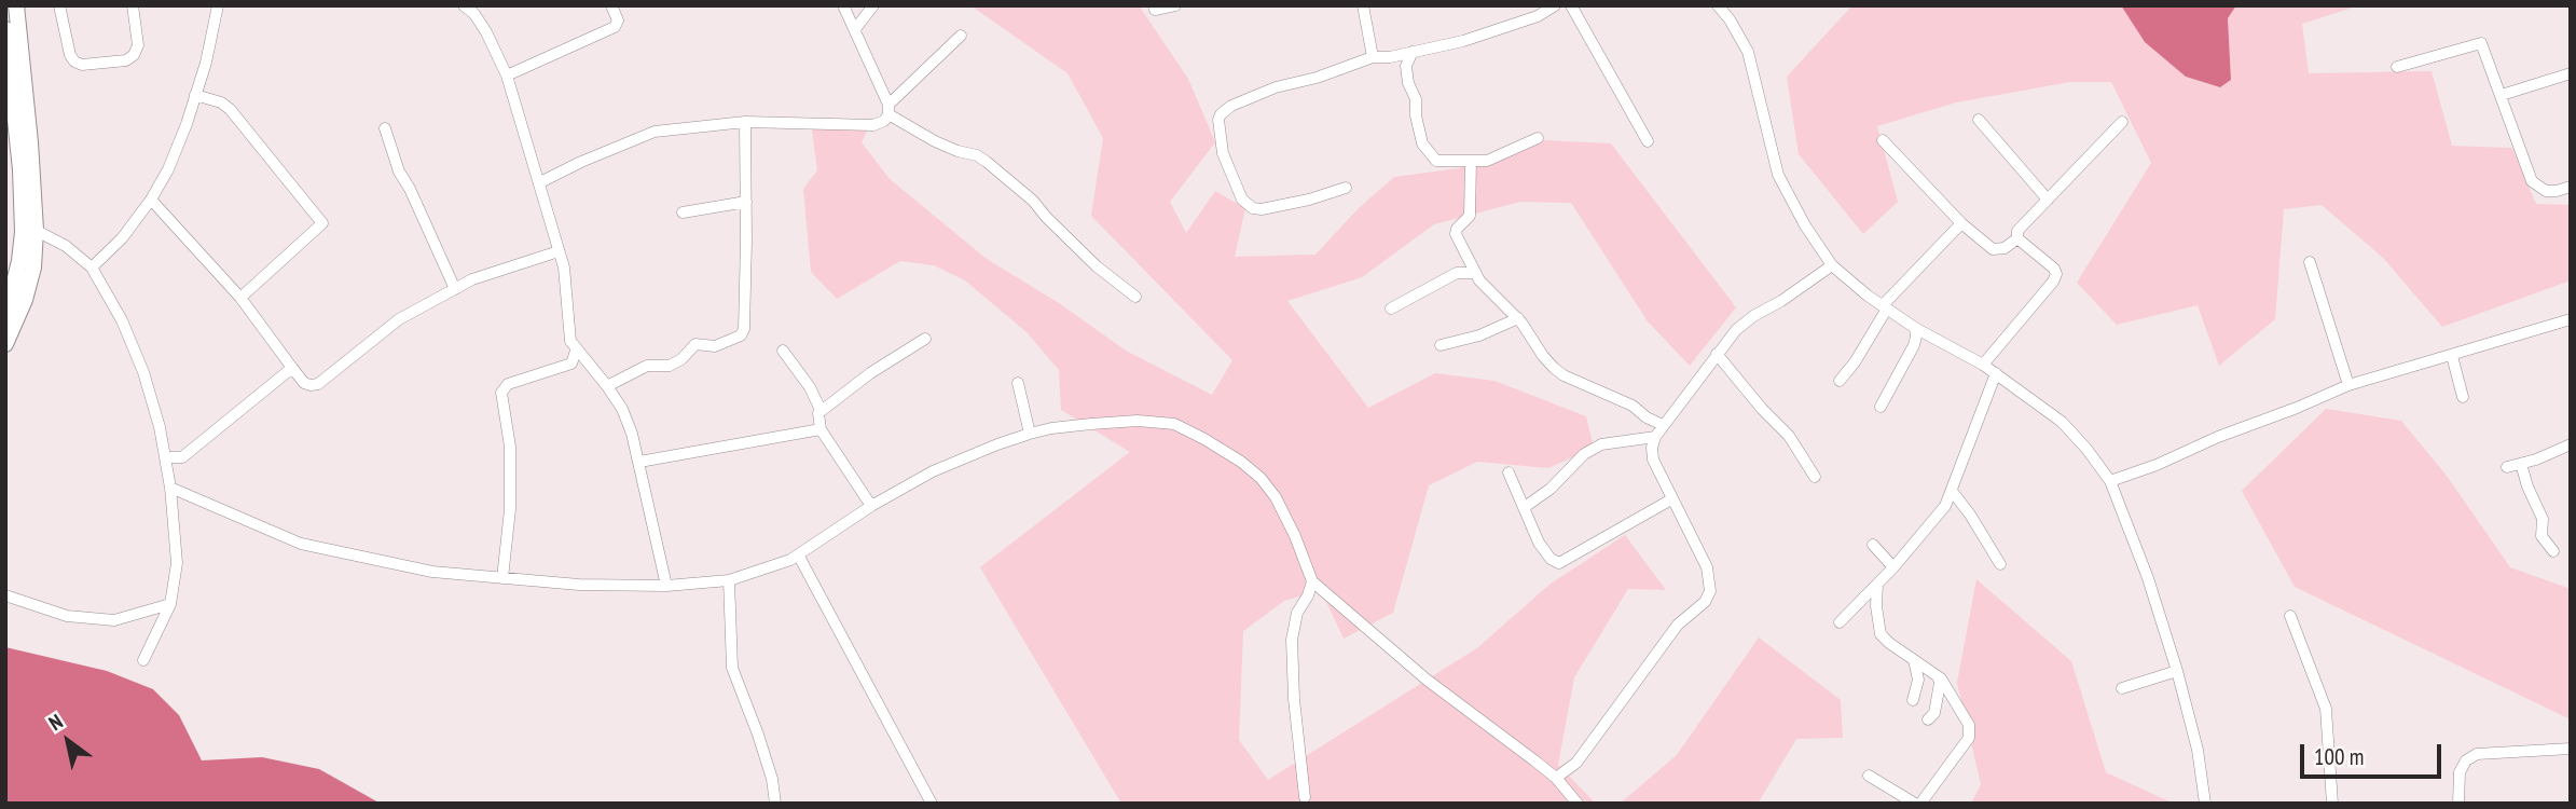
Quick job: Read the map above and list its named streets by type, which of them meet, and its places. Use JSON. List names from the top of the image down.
{
  "scale_bar": "100 m",
  "north": "top left"
}
